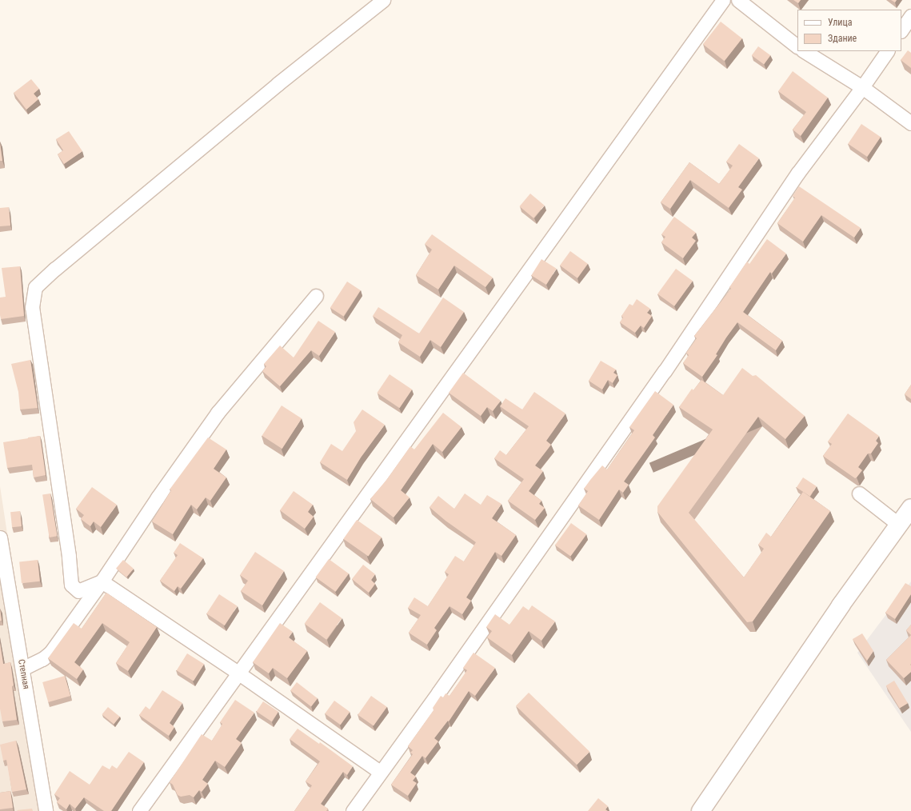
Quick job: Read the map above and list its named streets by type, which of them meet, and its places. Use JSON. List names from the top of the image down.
{
  "streets": {
    "street": ["Степная"]
  },
  "legend": ["Улица", "Здание"]
}
